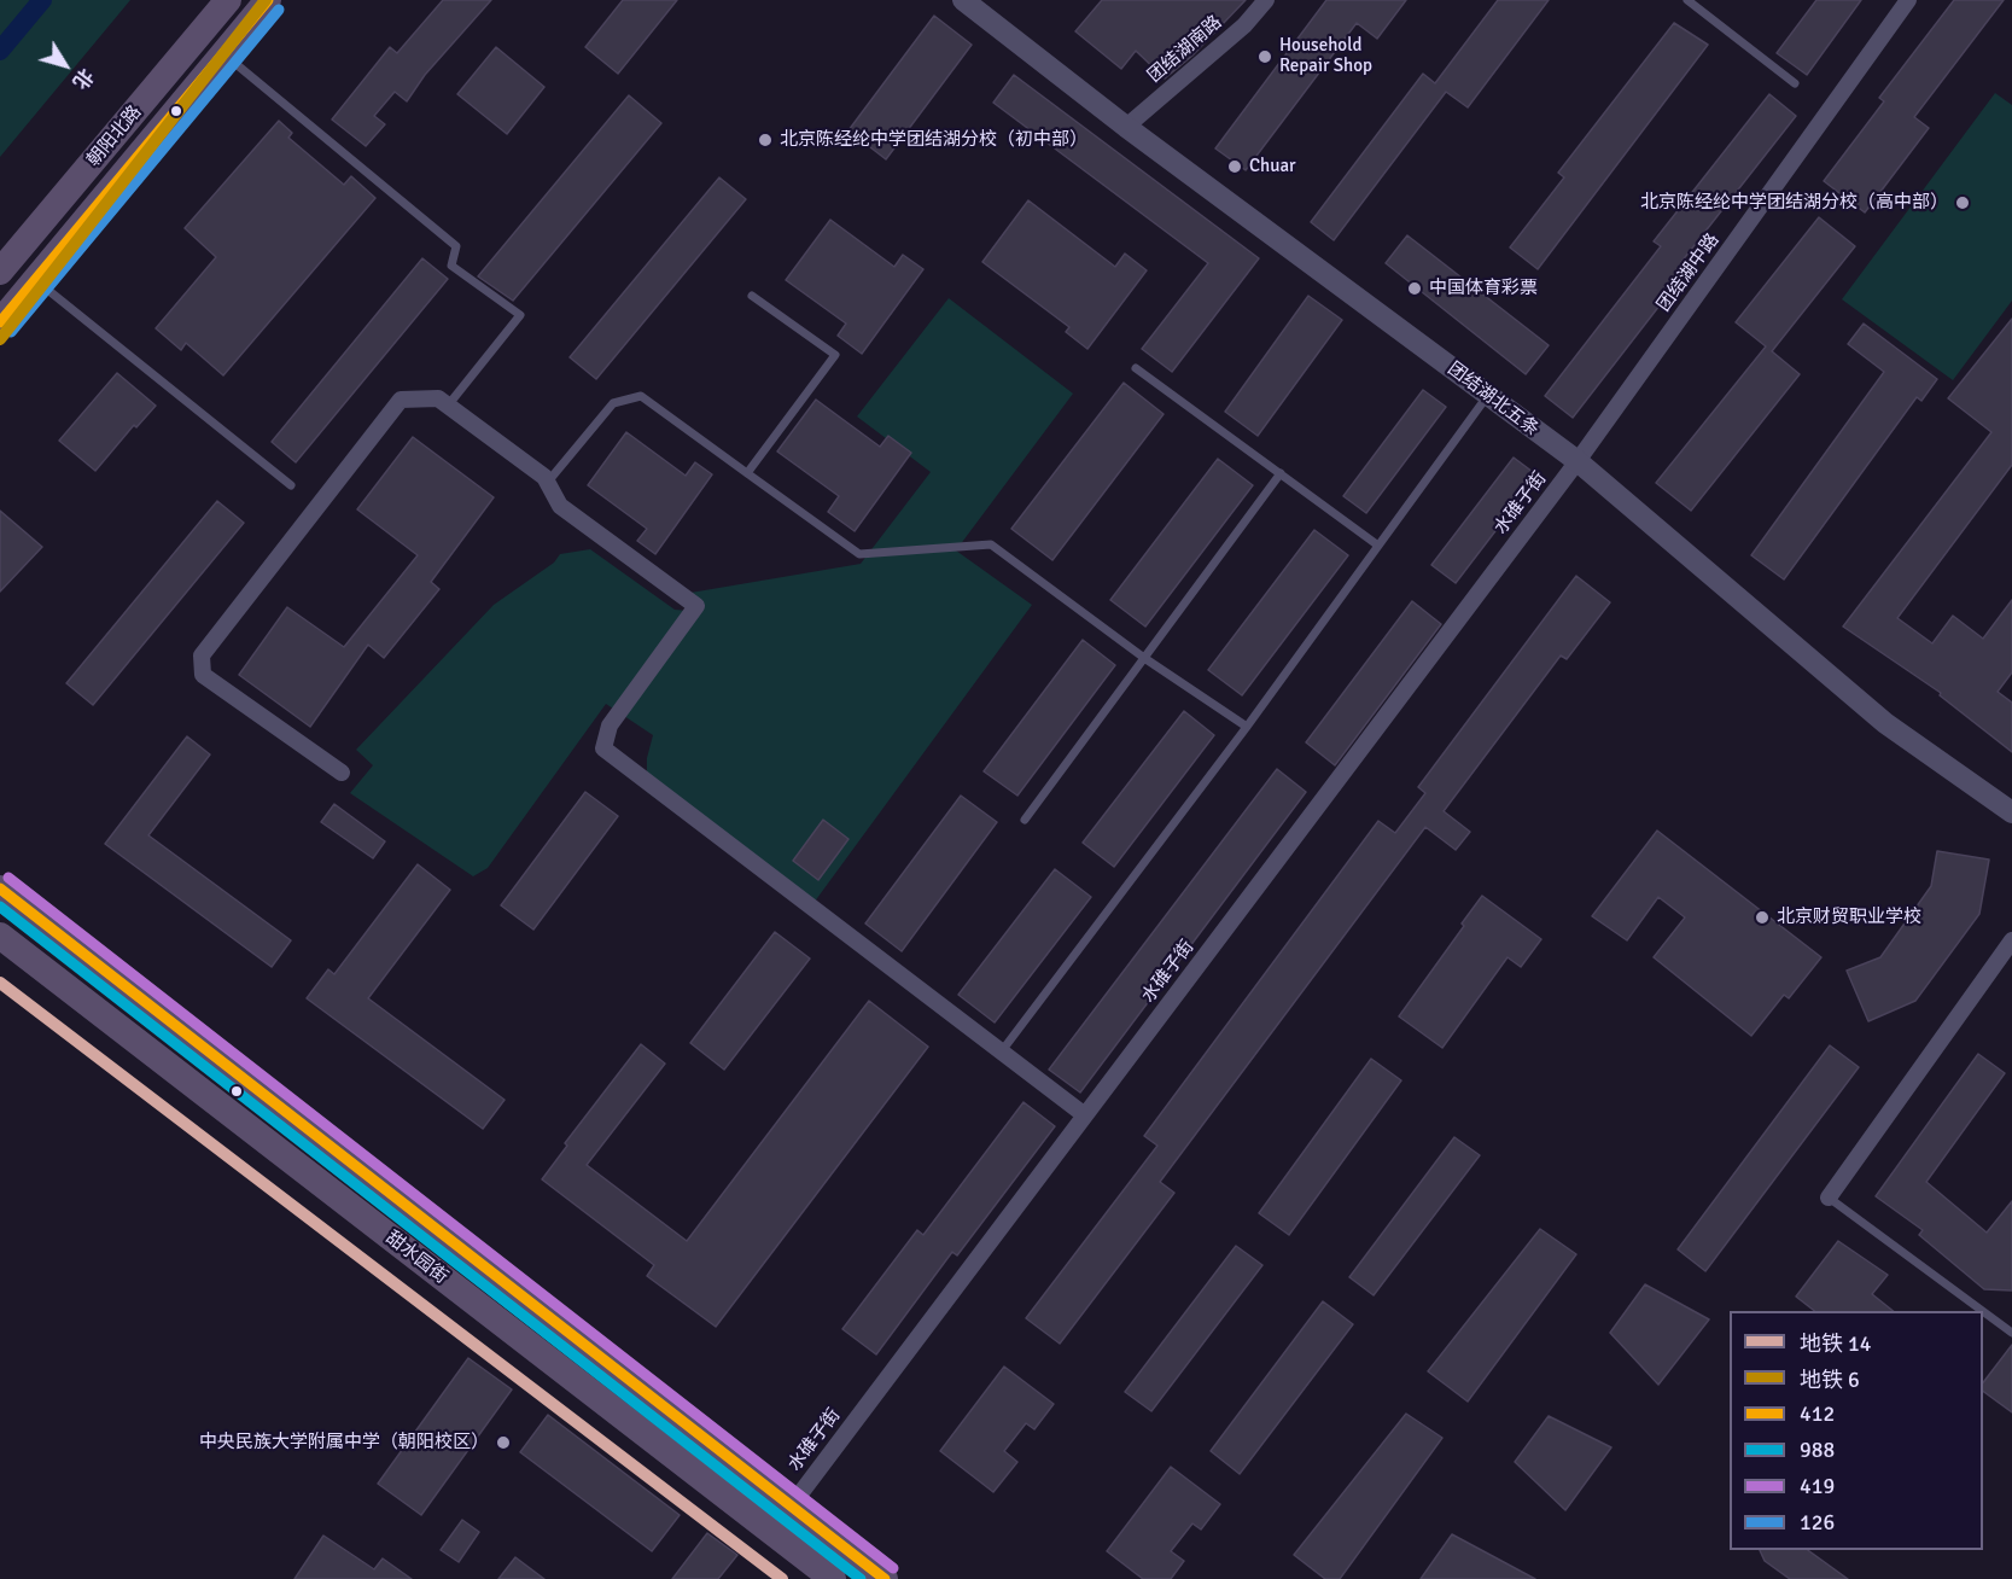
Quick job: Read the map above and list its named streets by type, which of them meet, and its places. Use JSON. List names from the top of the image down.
{
  "streets": {
    "main road": ["朝阳北路", "甜水园街"],
    "street": [
      "团结湖南路",
      "团结湖中路",
      "团结湖北五条",
      "水碓子街"
    ]
  },
  "crossings": [
    ["团结湖南路", "团结湖北五条"],
    ["团结湖中路", "团结湖北五条"],
    ["团结湖中路", "水碓子街"],
    ["团结湖北五条", "水碓子街"],
    ["水碓子街", "甜水园街"]
  ],
  "places": [
    "Household Repair Shop",
    "北京陈经纶中学团结湖分校（初中部）",
    "Chuar",
    "北京陈经纶中学团结湖分校（高中部）",
    "中国体育彩票",
    "北京财贸职业学校",
    "中央民族大学附属中学（朝阳校区）"
  ],
  "lines": [
    "metro line 6",
    "transit line 412",
    "transit line 126",
    "transit line 419",
    "transit line 988",
    "metro line 14"
  ],
  "legend": [
    "地铁 14",
    "地铁 6",
    "412",
    "988",
    "419",
    "126"
  ],
  "north": "bottom right"
}
